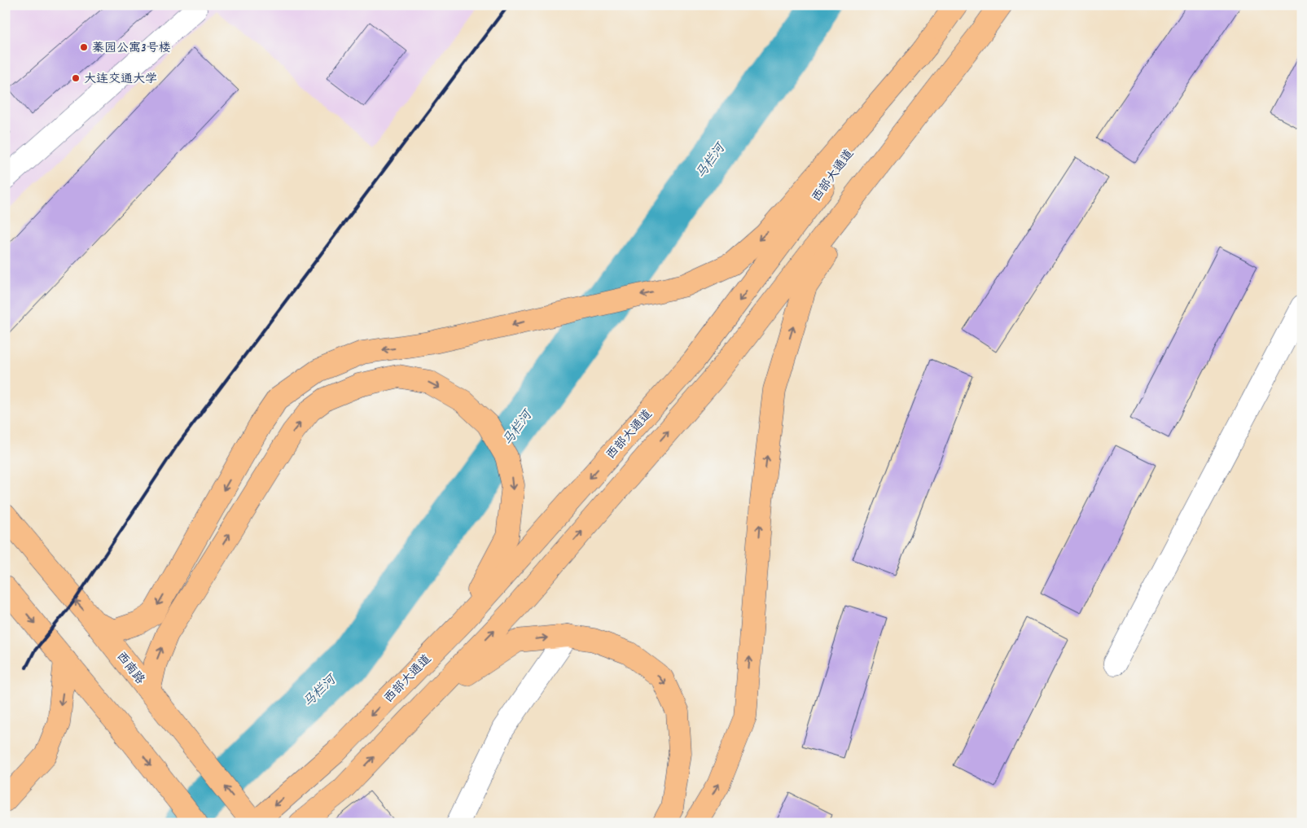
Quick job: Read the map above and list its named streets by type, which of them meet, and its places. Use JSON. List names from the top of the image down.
{
  "streets": {
    "main road": ["西部大通道", "西南路"]
  },
  "crossings": [
    ["西部大通道", "西南路"]
  ],
  "water": ["马栏河"],
  "places": ["蓁园公寓3号楼", "大连交通大学"]
}
